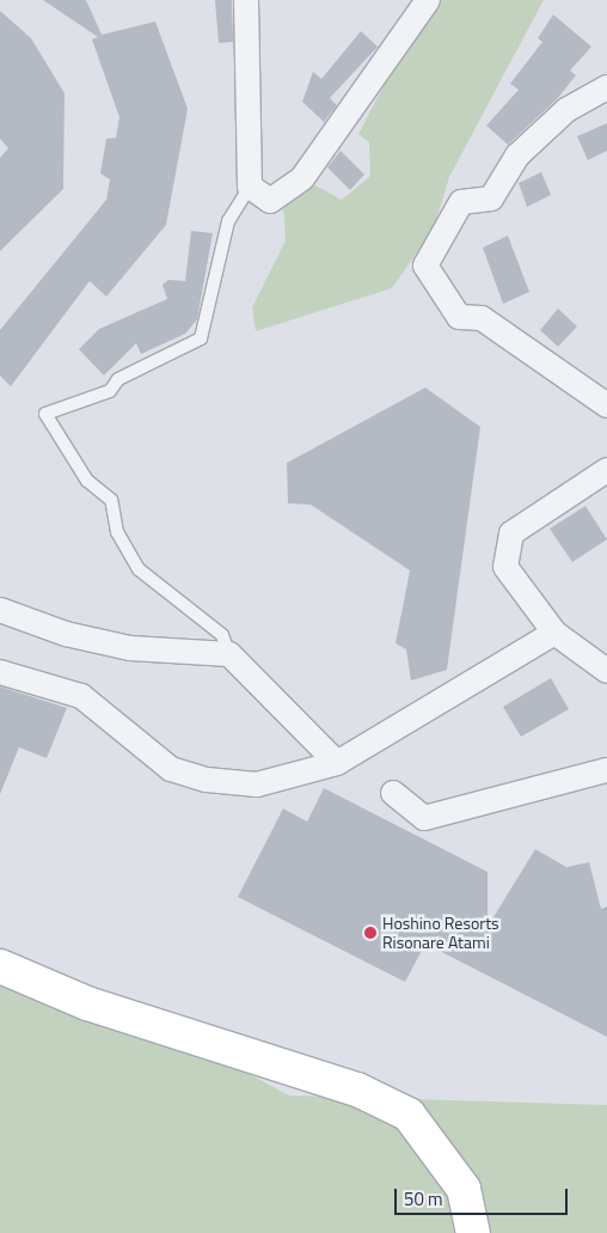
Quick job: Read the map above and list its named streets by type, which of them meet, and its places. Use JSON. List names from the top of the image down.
{
  "places": ["Hoshino Resorts Risonare Atami"],
  "scale_bar": "50 m"
}
